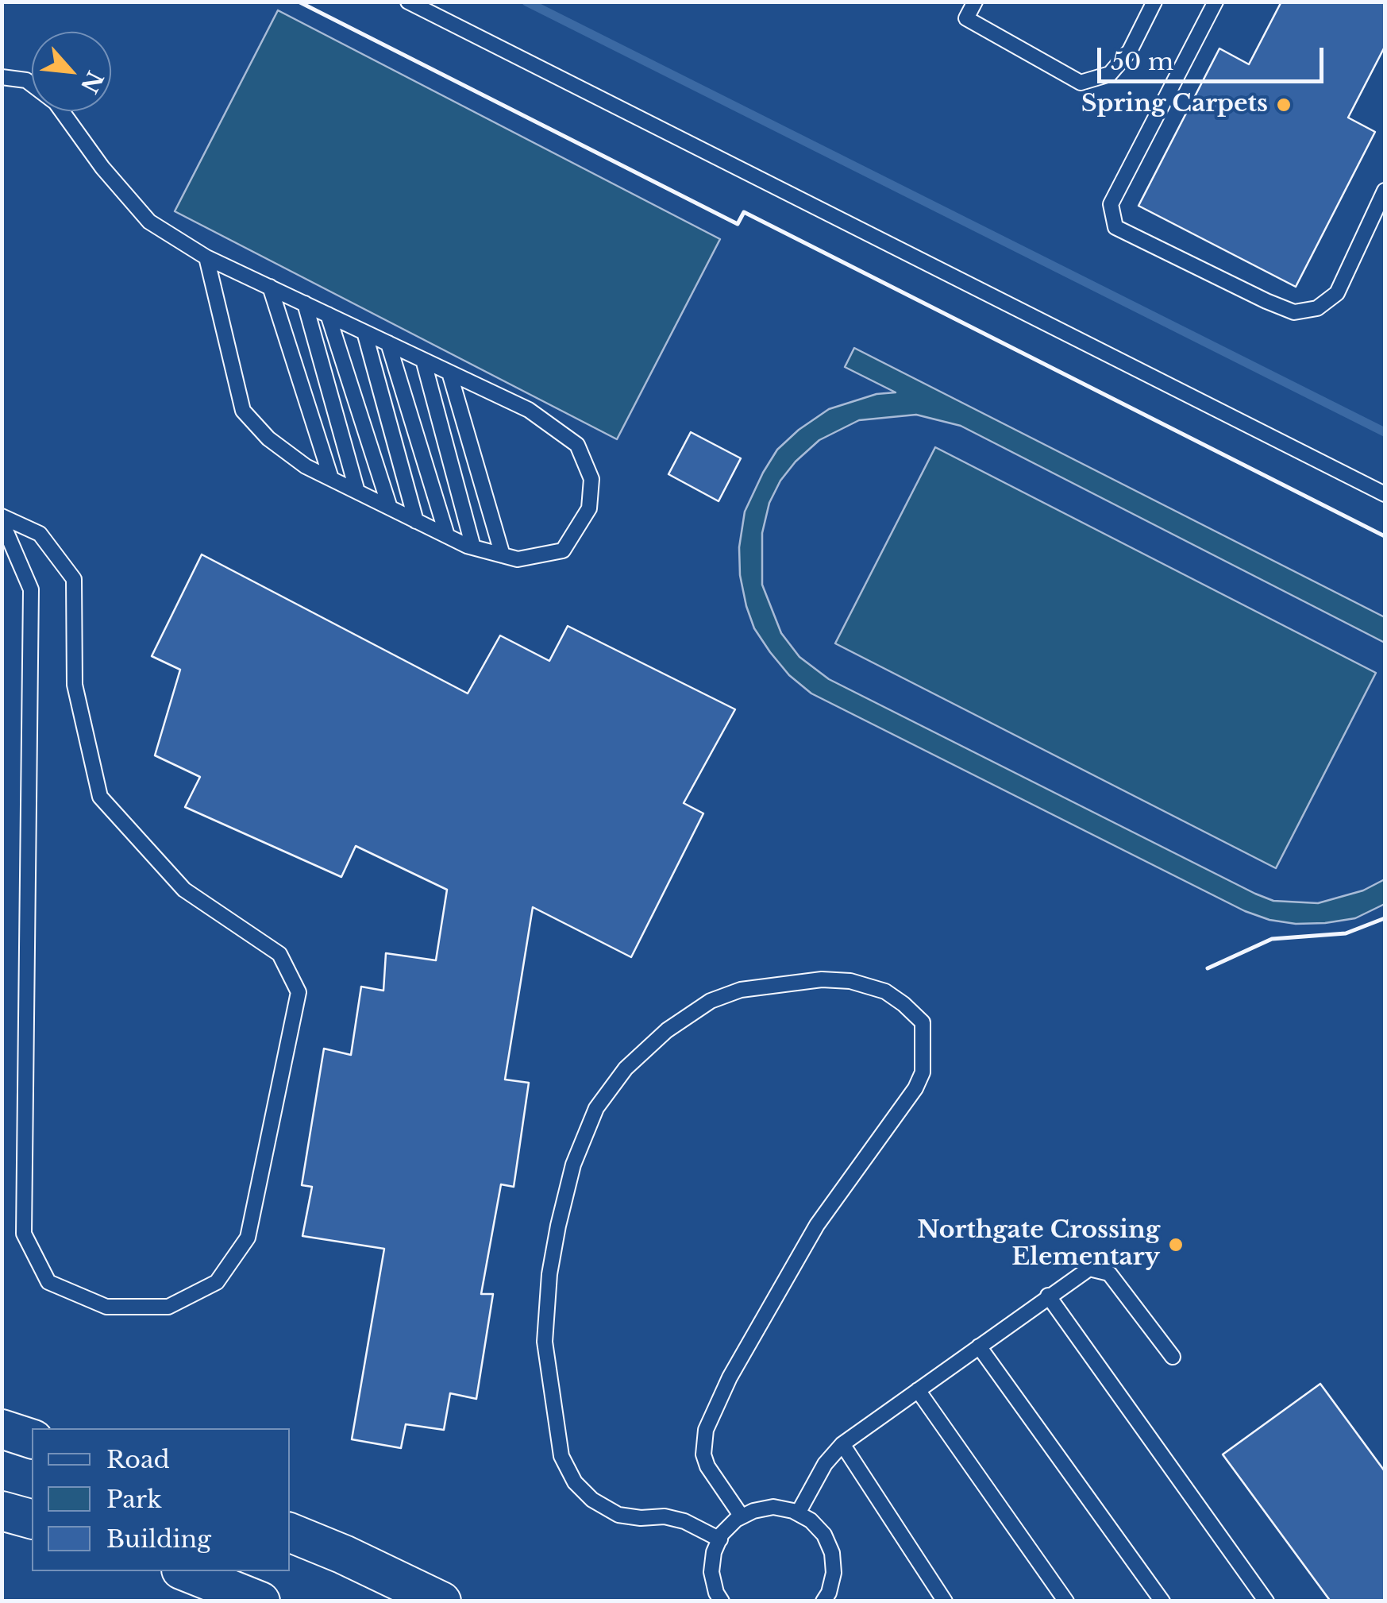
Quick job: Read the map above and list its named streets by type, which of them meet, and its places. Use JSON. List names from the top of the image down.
{
  "places": ["Spring Carpets", "Northgate Crossing Elementary"],
  "legend": ["Road", "Park", "Building"],
  "scale_bar": "50 m",
  "north": "bottom right"
}
